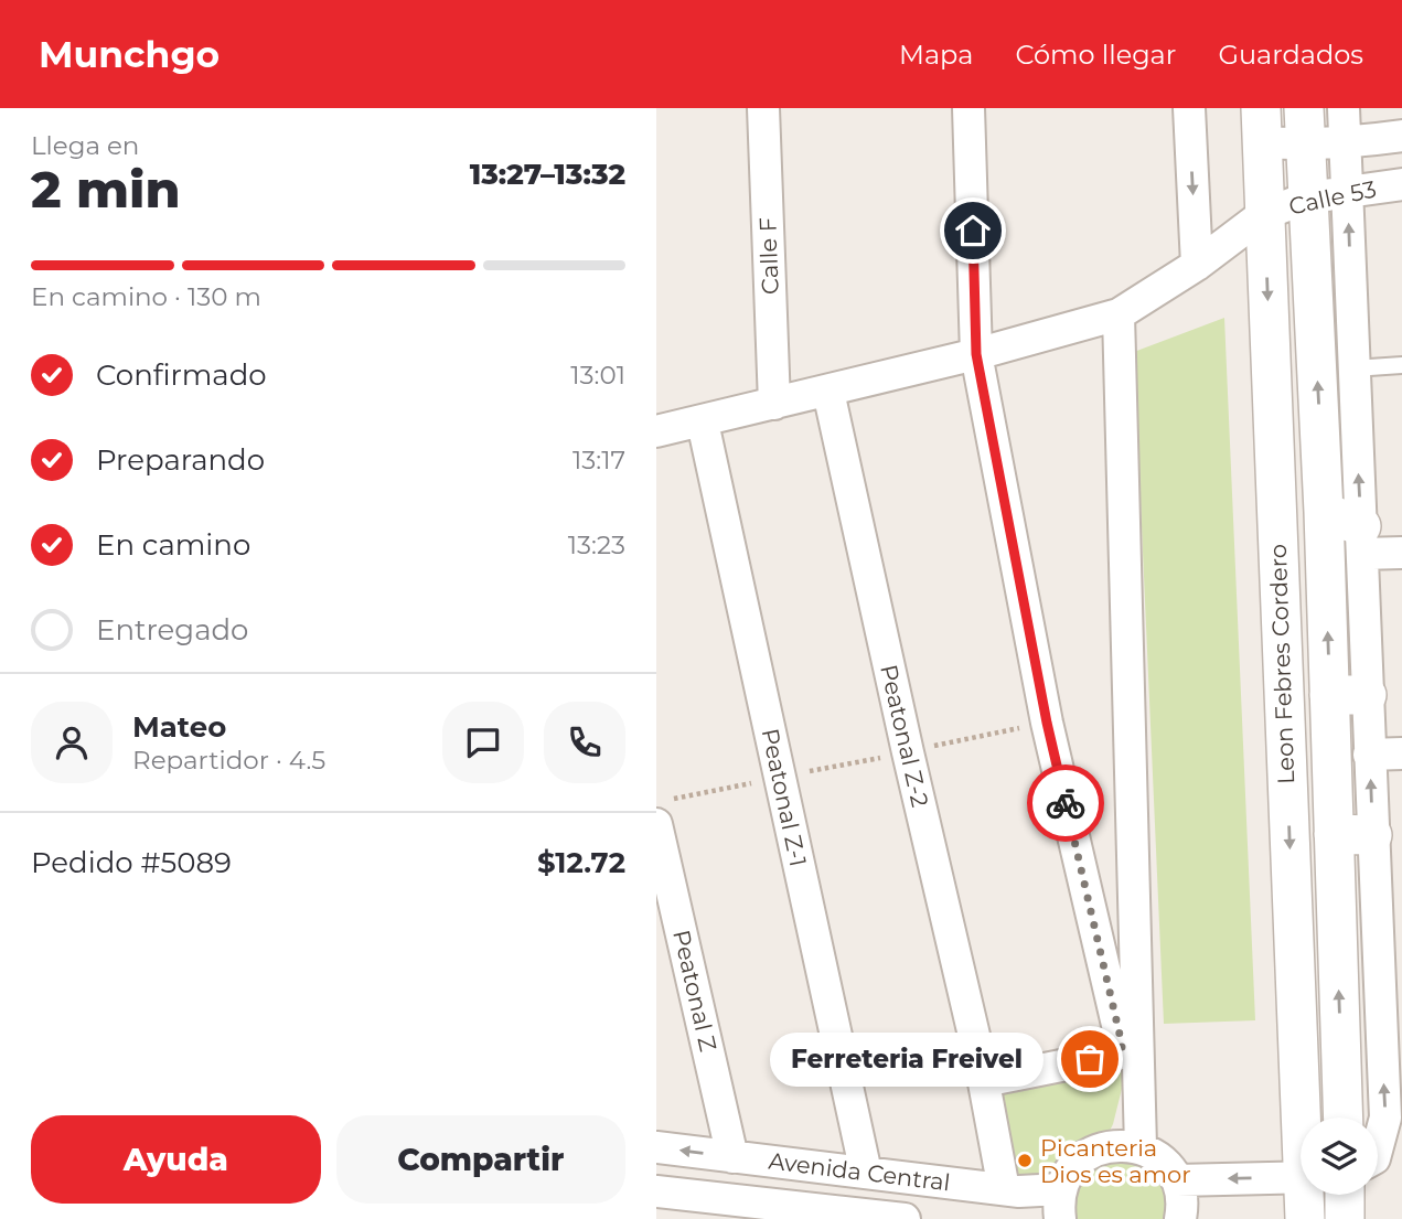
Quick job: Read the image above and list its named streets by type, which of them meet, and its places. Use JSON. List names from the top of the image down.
{
  "streets": {
    "street": [
      "Calle 53",
      "Calle F",
      "Leon Febres Cordero",
      "Peatonal Z-2",
      "Peatonal Z-1",
      "Peatonal Z",
      "Avenida Central"
    ]
  },
  "crossings": [
    ["Calle 53", "Calle F"],
    ["Calle 53", "Leon Febres Cordero"],
    ["Calle 53", "Peatonal Z-2"],
    ["Calle 53", "Peatonal Z-1"],
    ["Peatonal Z-2", "Avenida Central"],
    ["Peatonal Z-1", "Avenida Central"],
    ["Peatonal Z", "Avenida Central"]
  ],
  "places": ["Ferreteria Freivel", "Picanteria Dios es amor"],
  "page": {
    "header": "Munchgo",
    "nav": ["Mapa", "Cómo llegar", "Guardados"],
    "heading": ["2 min", "Llega en", "13:27–13:32"],
    "panel": [
      "Mateo",
      "Repartidor · 4.5",
      "Pedido #5089",
      "$12.72"
    ],
    "bar": "En camino · 130 m",
    "list": [
      ["Confirmado", "13:01"],
      ["Preparando", "13:17"],
      ["En camino", "13:23"],
      "Entregado"
    ],
    "bubble": "Ferreteria Freivel",
    "buttons": ["Ayuda", "Compartir"]
  }
}
